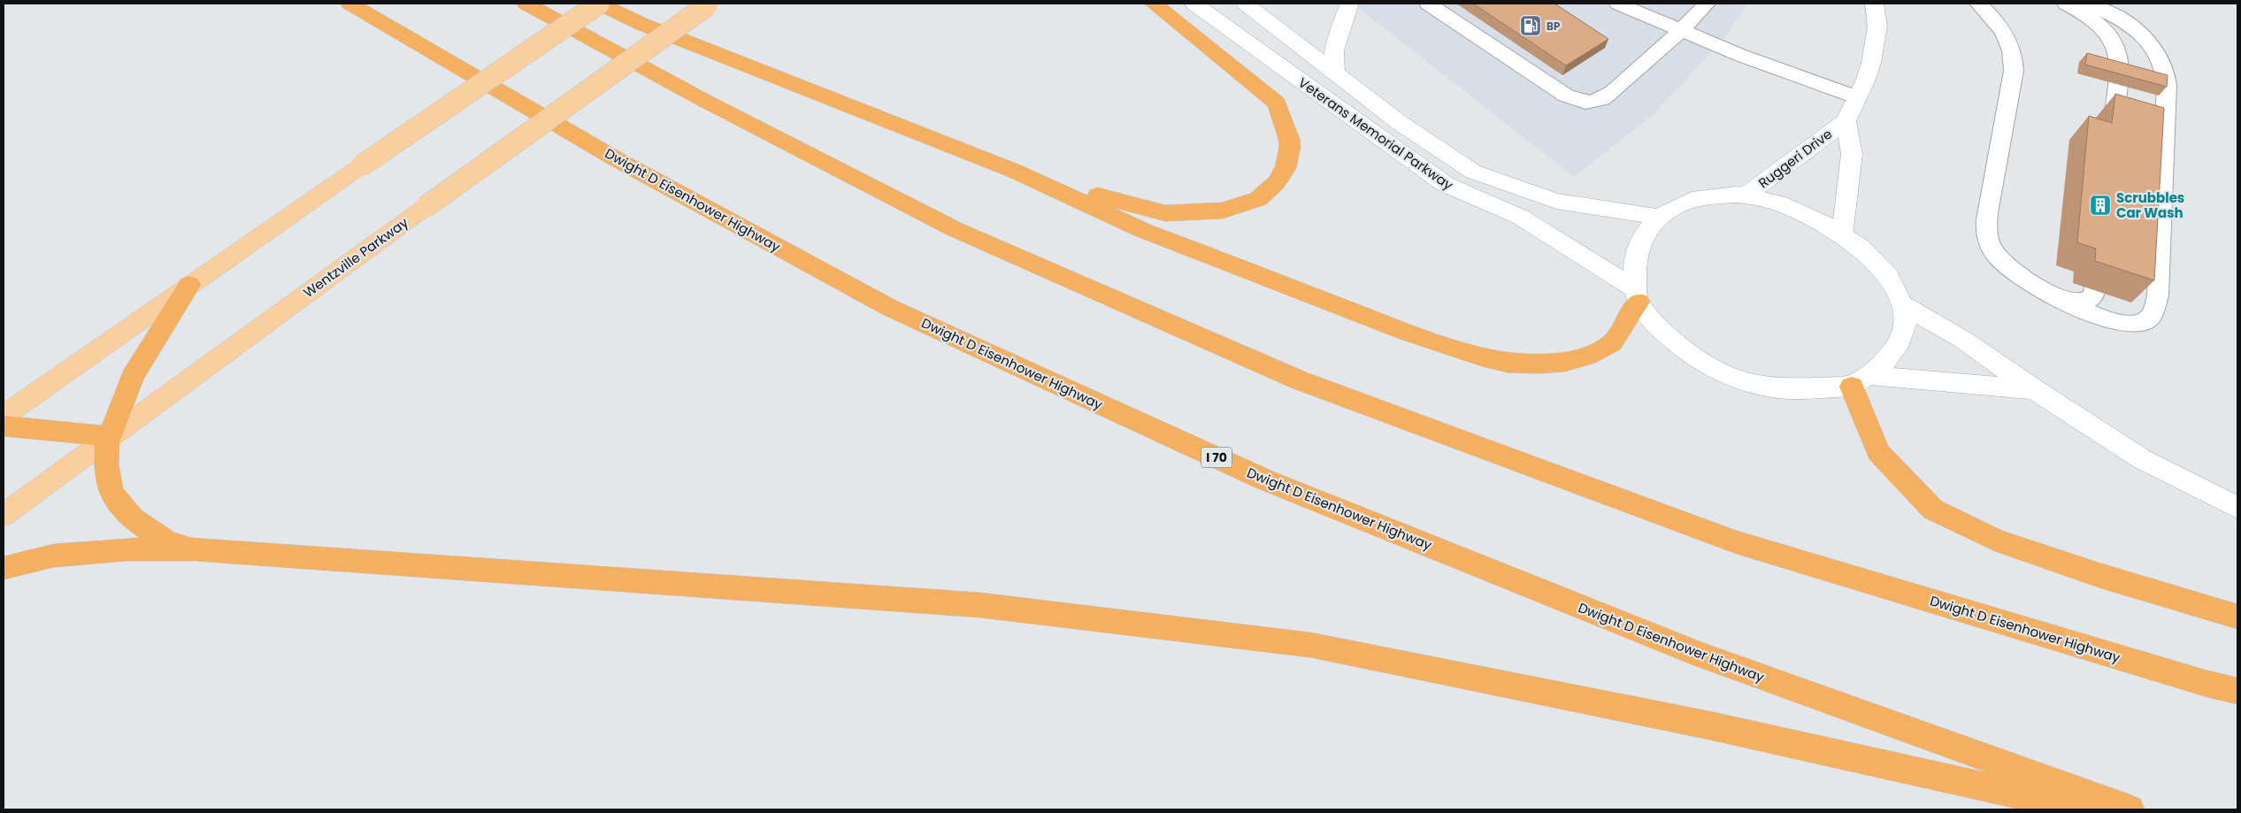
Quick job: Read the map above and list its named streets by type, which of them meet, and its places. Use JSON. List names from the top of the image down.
{
  "streets": {
    "highway": ["Dwight D Eisenhower Highway", "I 70"],
    "main road": ["Wentzville Parkway"],
    "street": ["Veterans Memorial Parkway", "Ruggeri Drive"]
  },
  "places": {
    "fuel station": ["BP"],
    "building": ["Scrubbles Car Wash"]
  }
}
